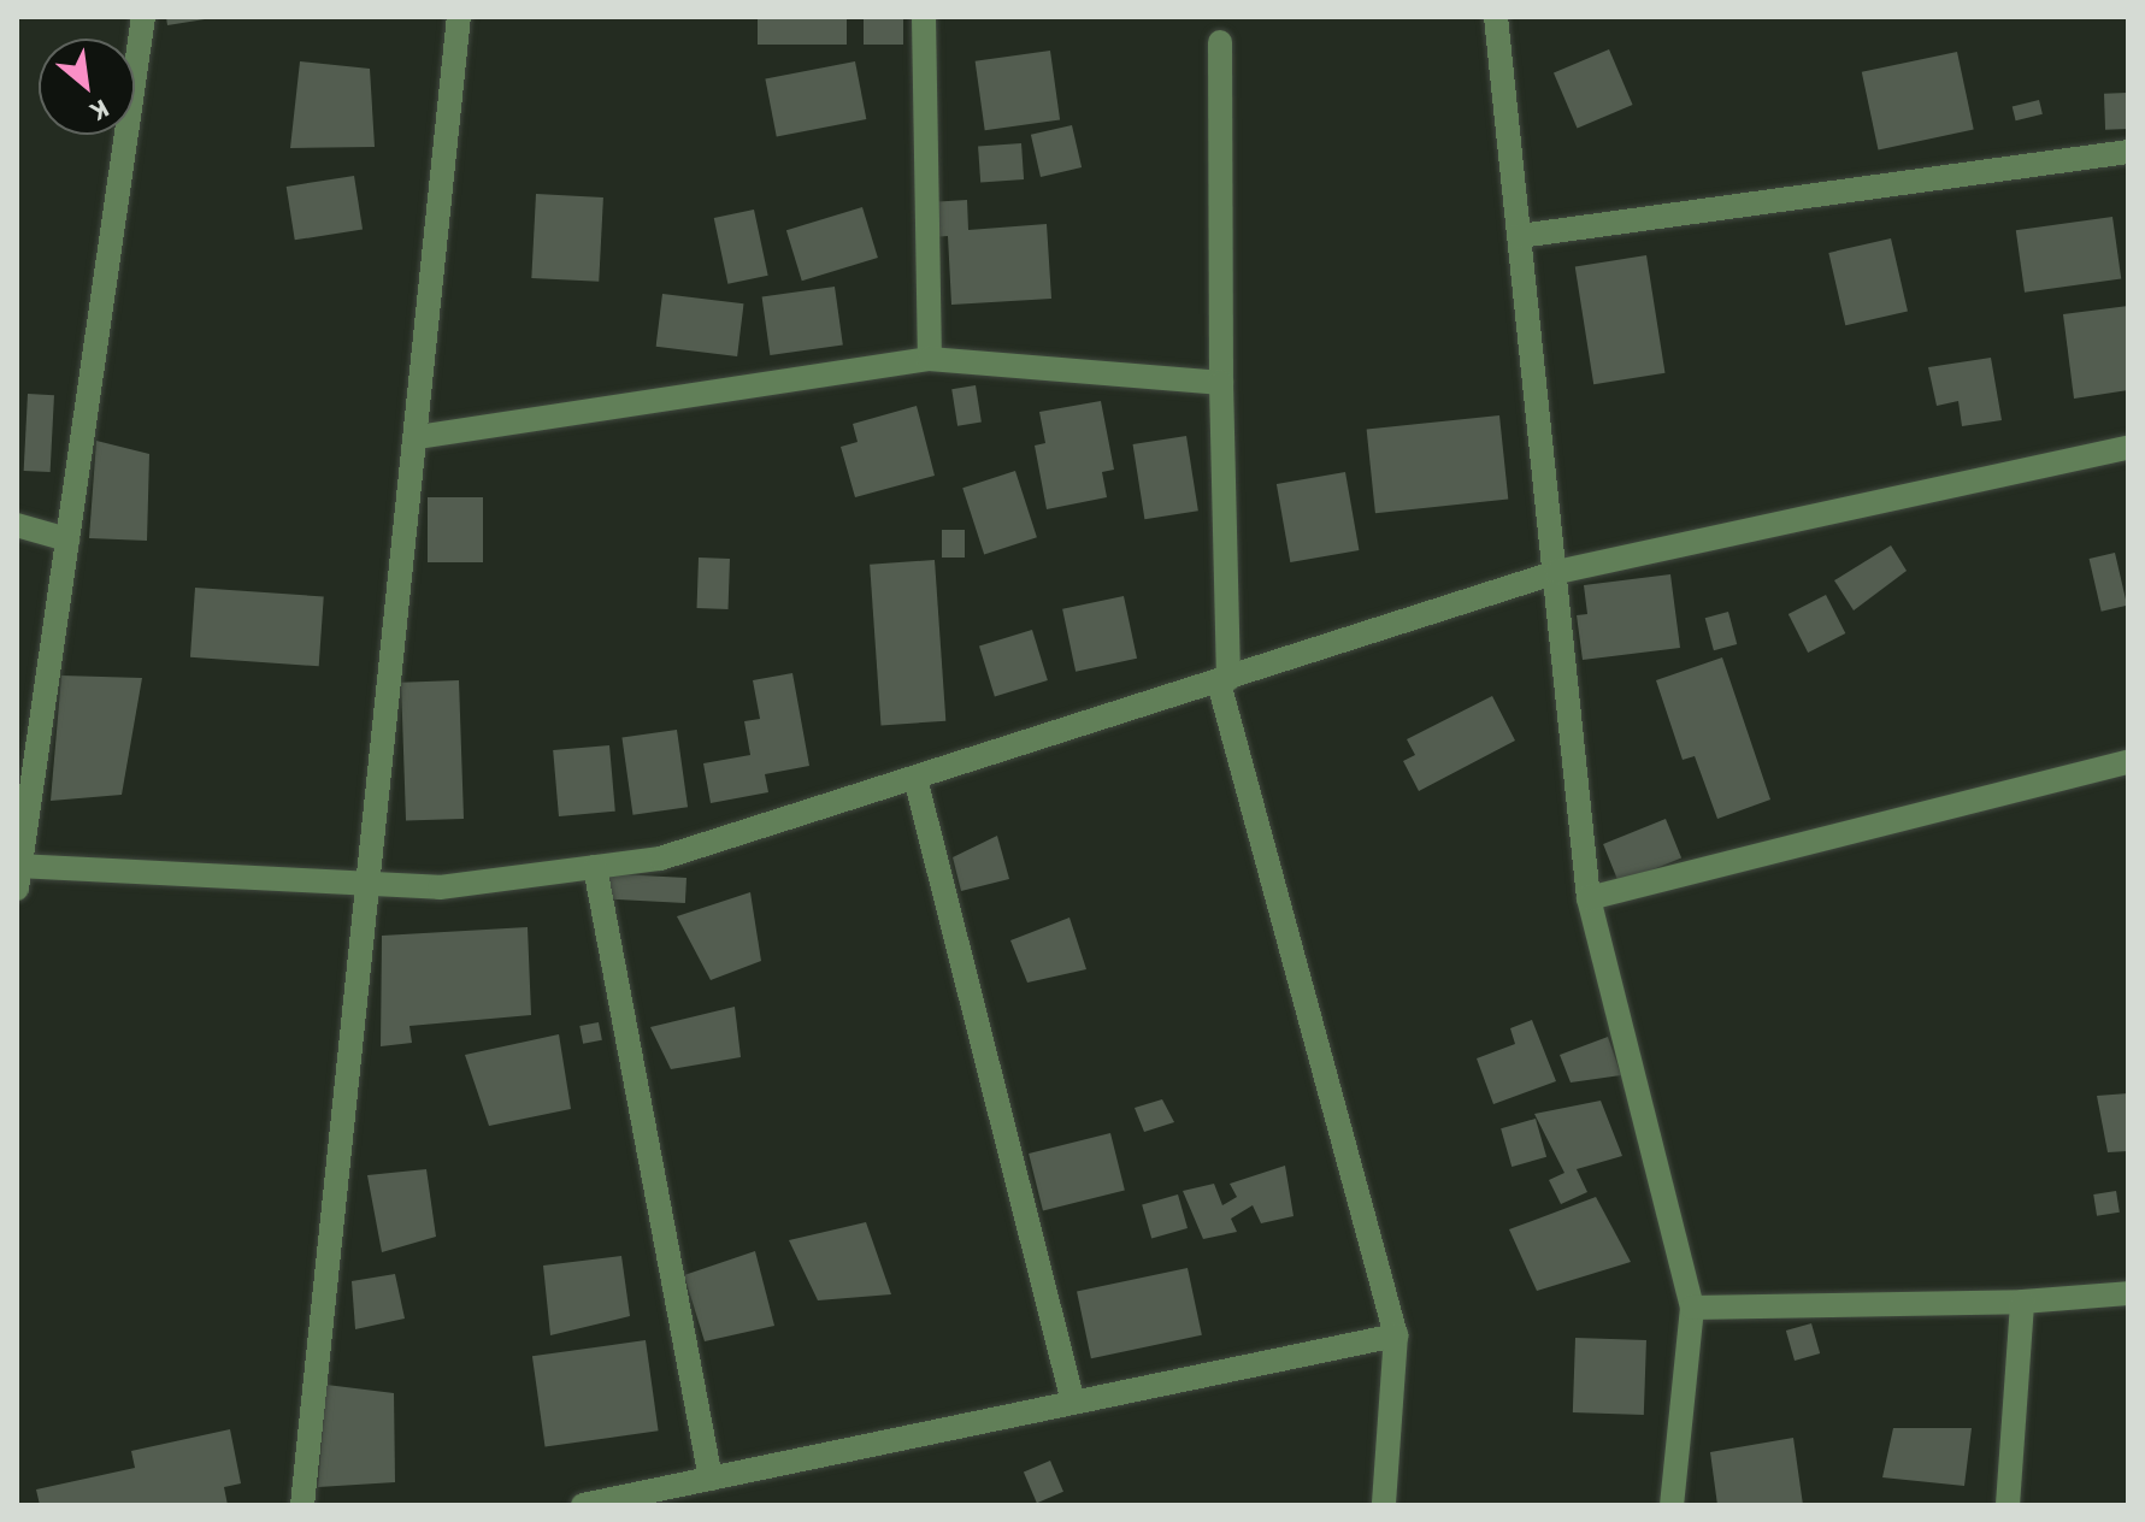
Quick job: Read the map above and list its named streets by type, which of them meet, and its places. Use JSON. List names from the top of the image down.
{
  "north": "bottom right"
}
